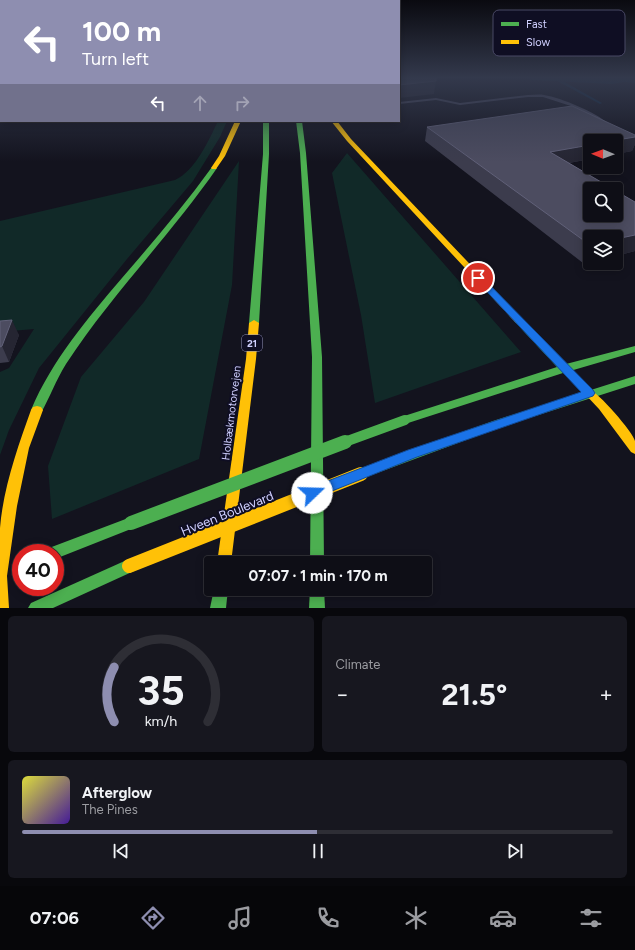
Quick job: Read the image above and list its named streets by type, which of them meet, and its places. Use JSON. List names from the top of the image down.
{
  "streets": {
    "main road": ["21", "Holbækmotorvejen", "Hveen Boulevard"]
  },
  "legend": ["Fast", "Slow"],
  "north": "left",
  "page": {
    "turn": ["100 m", "Turn left"],
    "limit": "40",
    "trip": "07:07 · 1 min · 170 m",
    "tile": "Climate",
    "heat": ["−", "21.5°", "+"],
    "song": ["Afterglow", "The Pines"],
    "tabs": "07:06",
    "gauge": ["35", "km/h"]
  }
}
